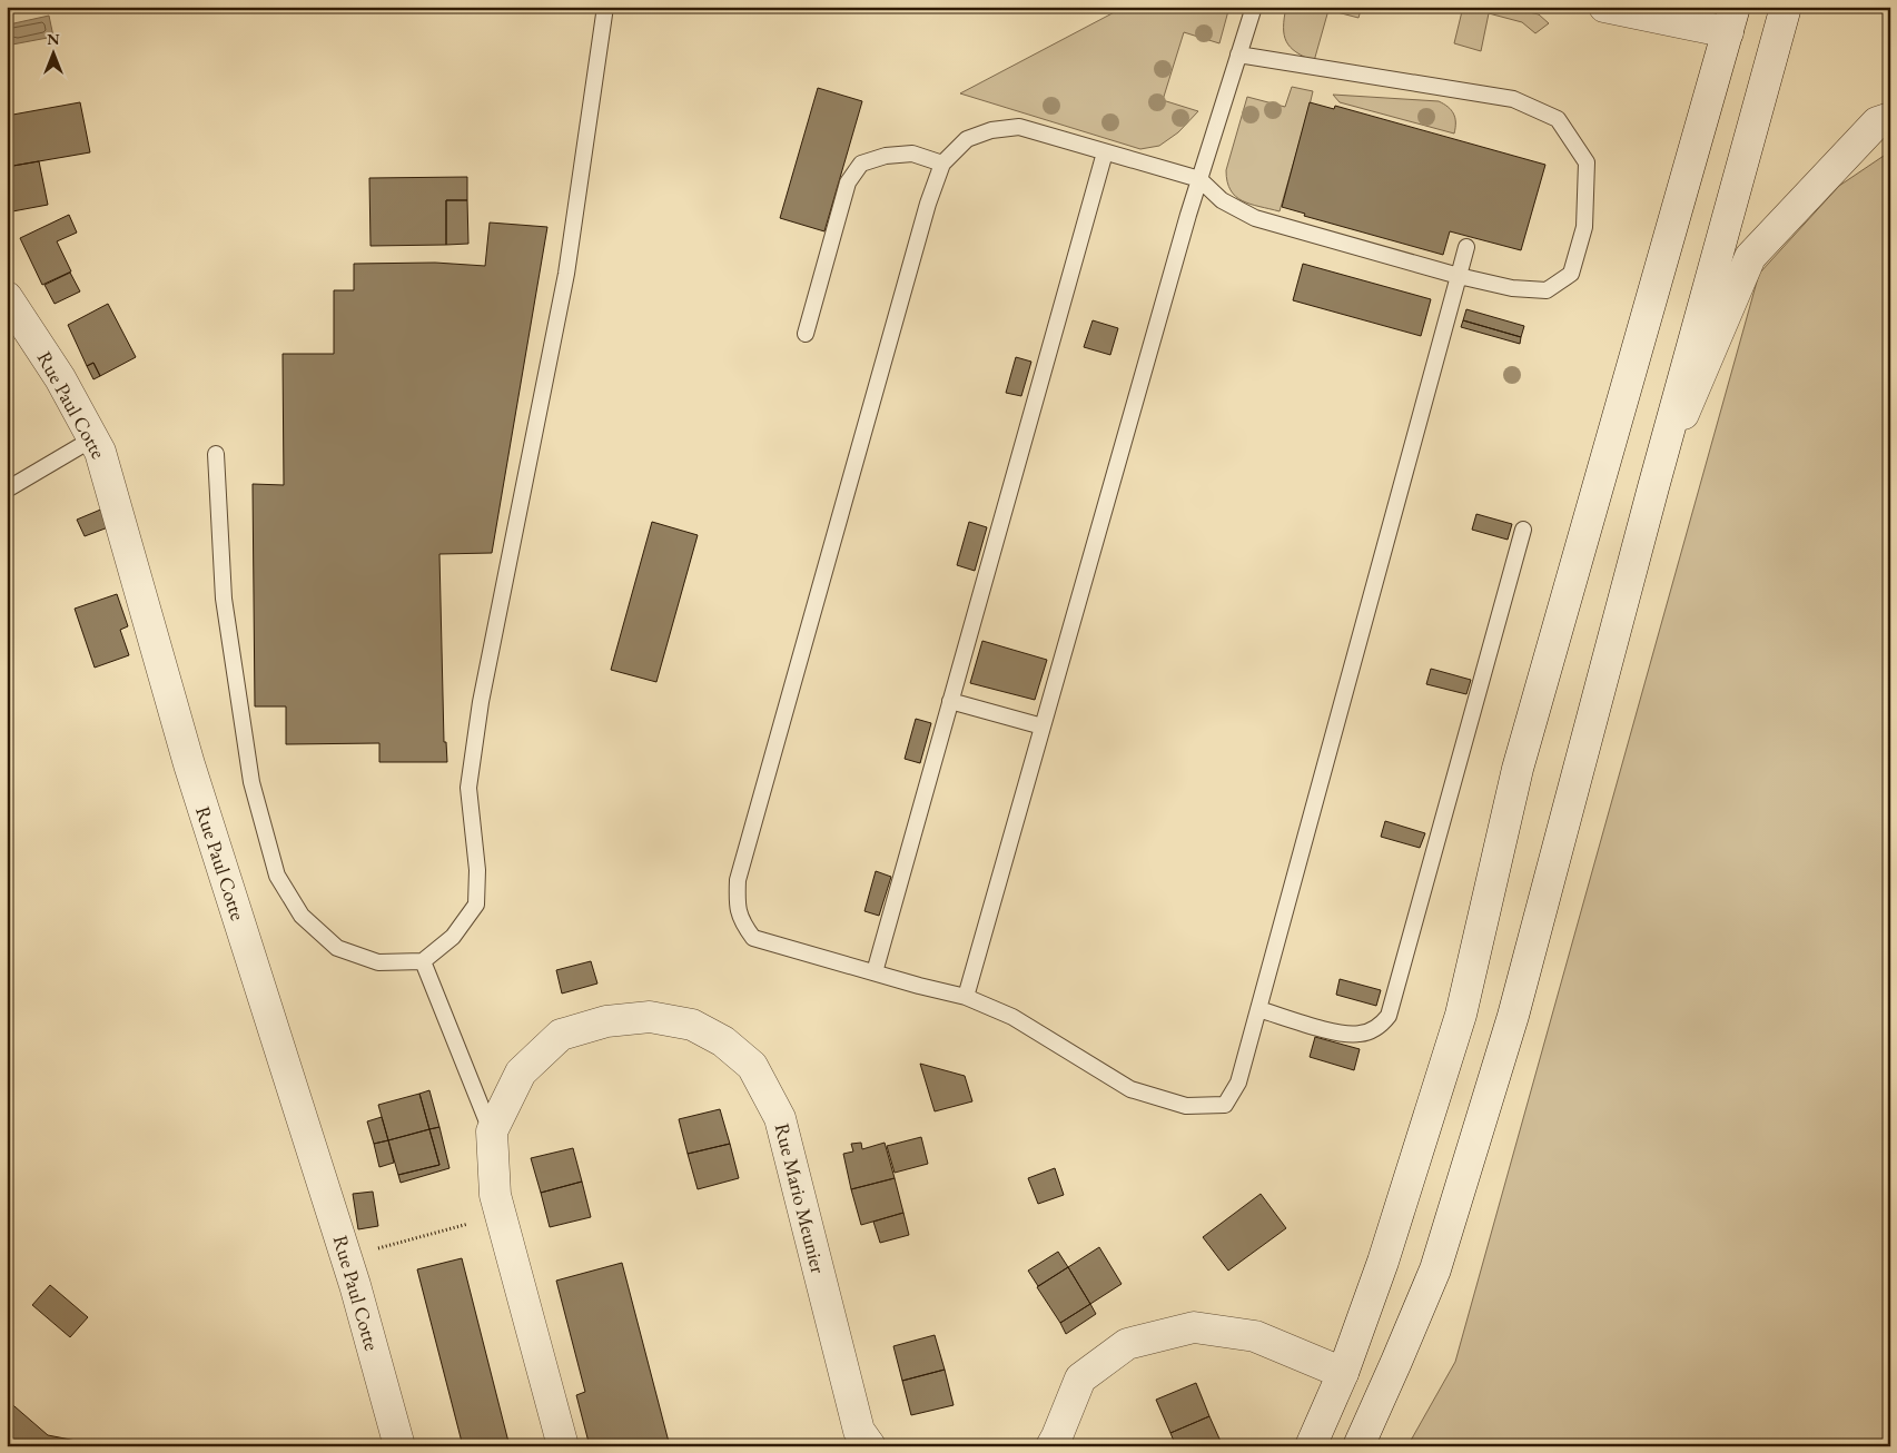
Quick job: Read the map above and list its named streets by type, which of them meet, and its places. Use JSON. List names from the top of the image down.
{
  "streets": {
    "street": ["Rue Paul Cotte", "Rue Mario Meunier"]
  },
  "north": "top"
}
